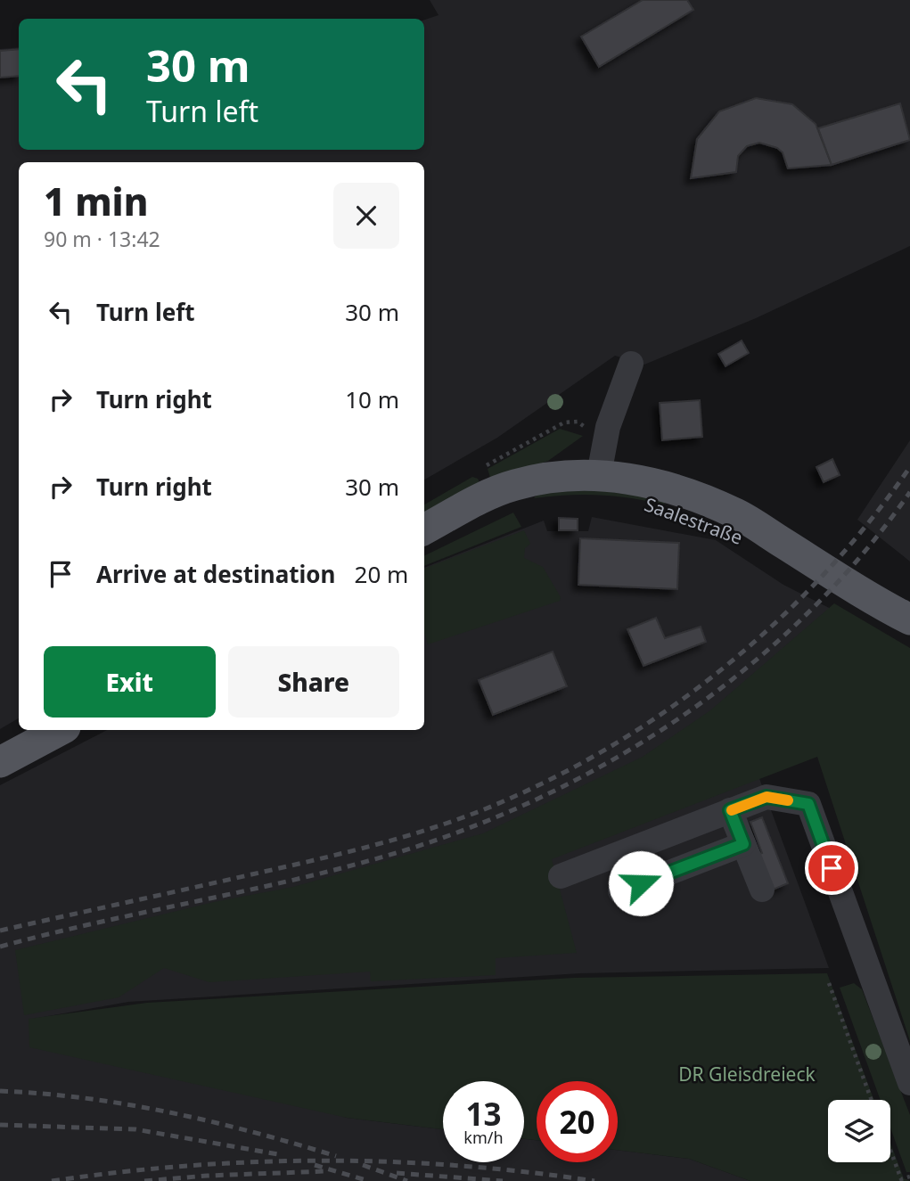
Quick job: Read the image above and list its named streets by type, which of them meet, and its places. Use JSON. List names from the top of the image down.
{
  "streets": {
    "main road": ["Saalestraße"]
  },
  "parks": ["DR Gleisdreieck"],
  "page": {
    "turn": ["30 m", "Turn left"],
    "heading": ["1 min", "90 m · 13:42"],
    "list": [
      {
        "name": "Turn left",
        "value": "30 m"
      },
      {
        "name": "Turn right",
        "value": "10 m"
      },
      {
        "name": "Turn right",
        "value": "30 m"
      },
      {
        "name": "Arrive at destination",
        "value": "20 m"
      }
    ],
    "buttons": ["Exit", "Share"],
    "speed": "13 km/h",
    "limit": "20"
  }
}
